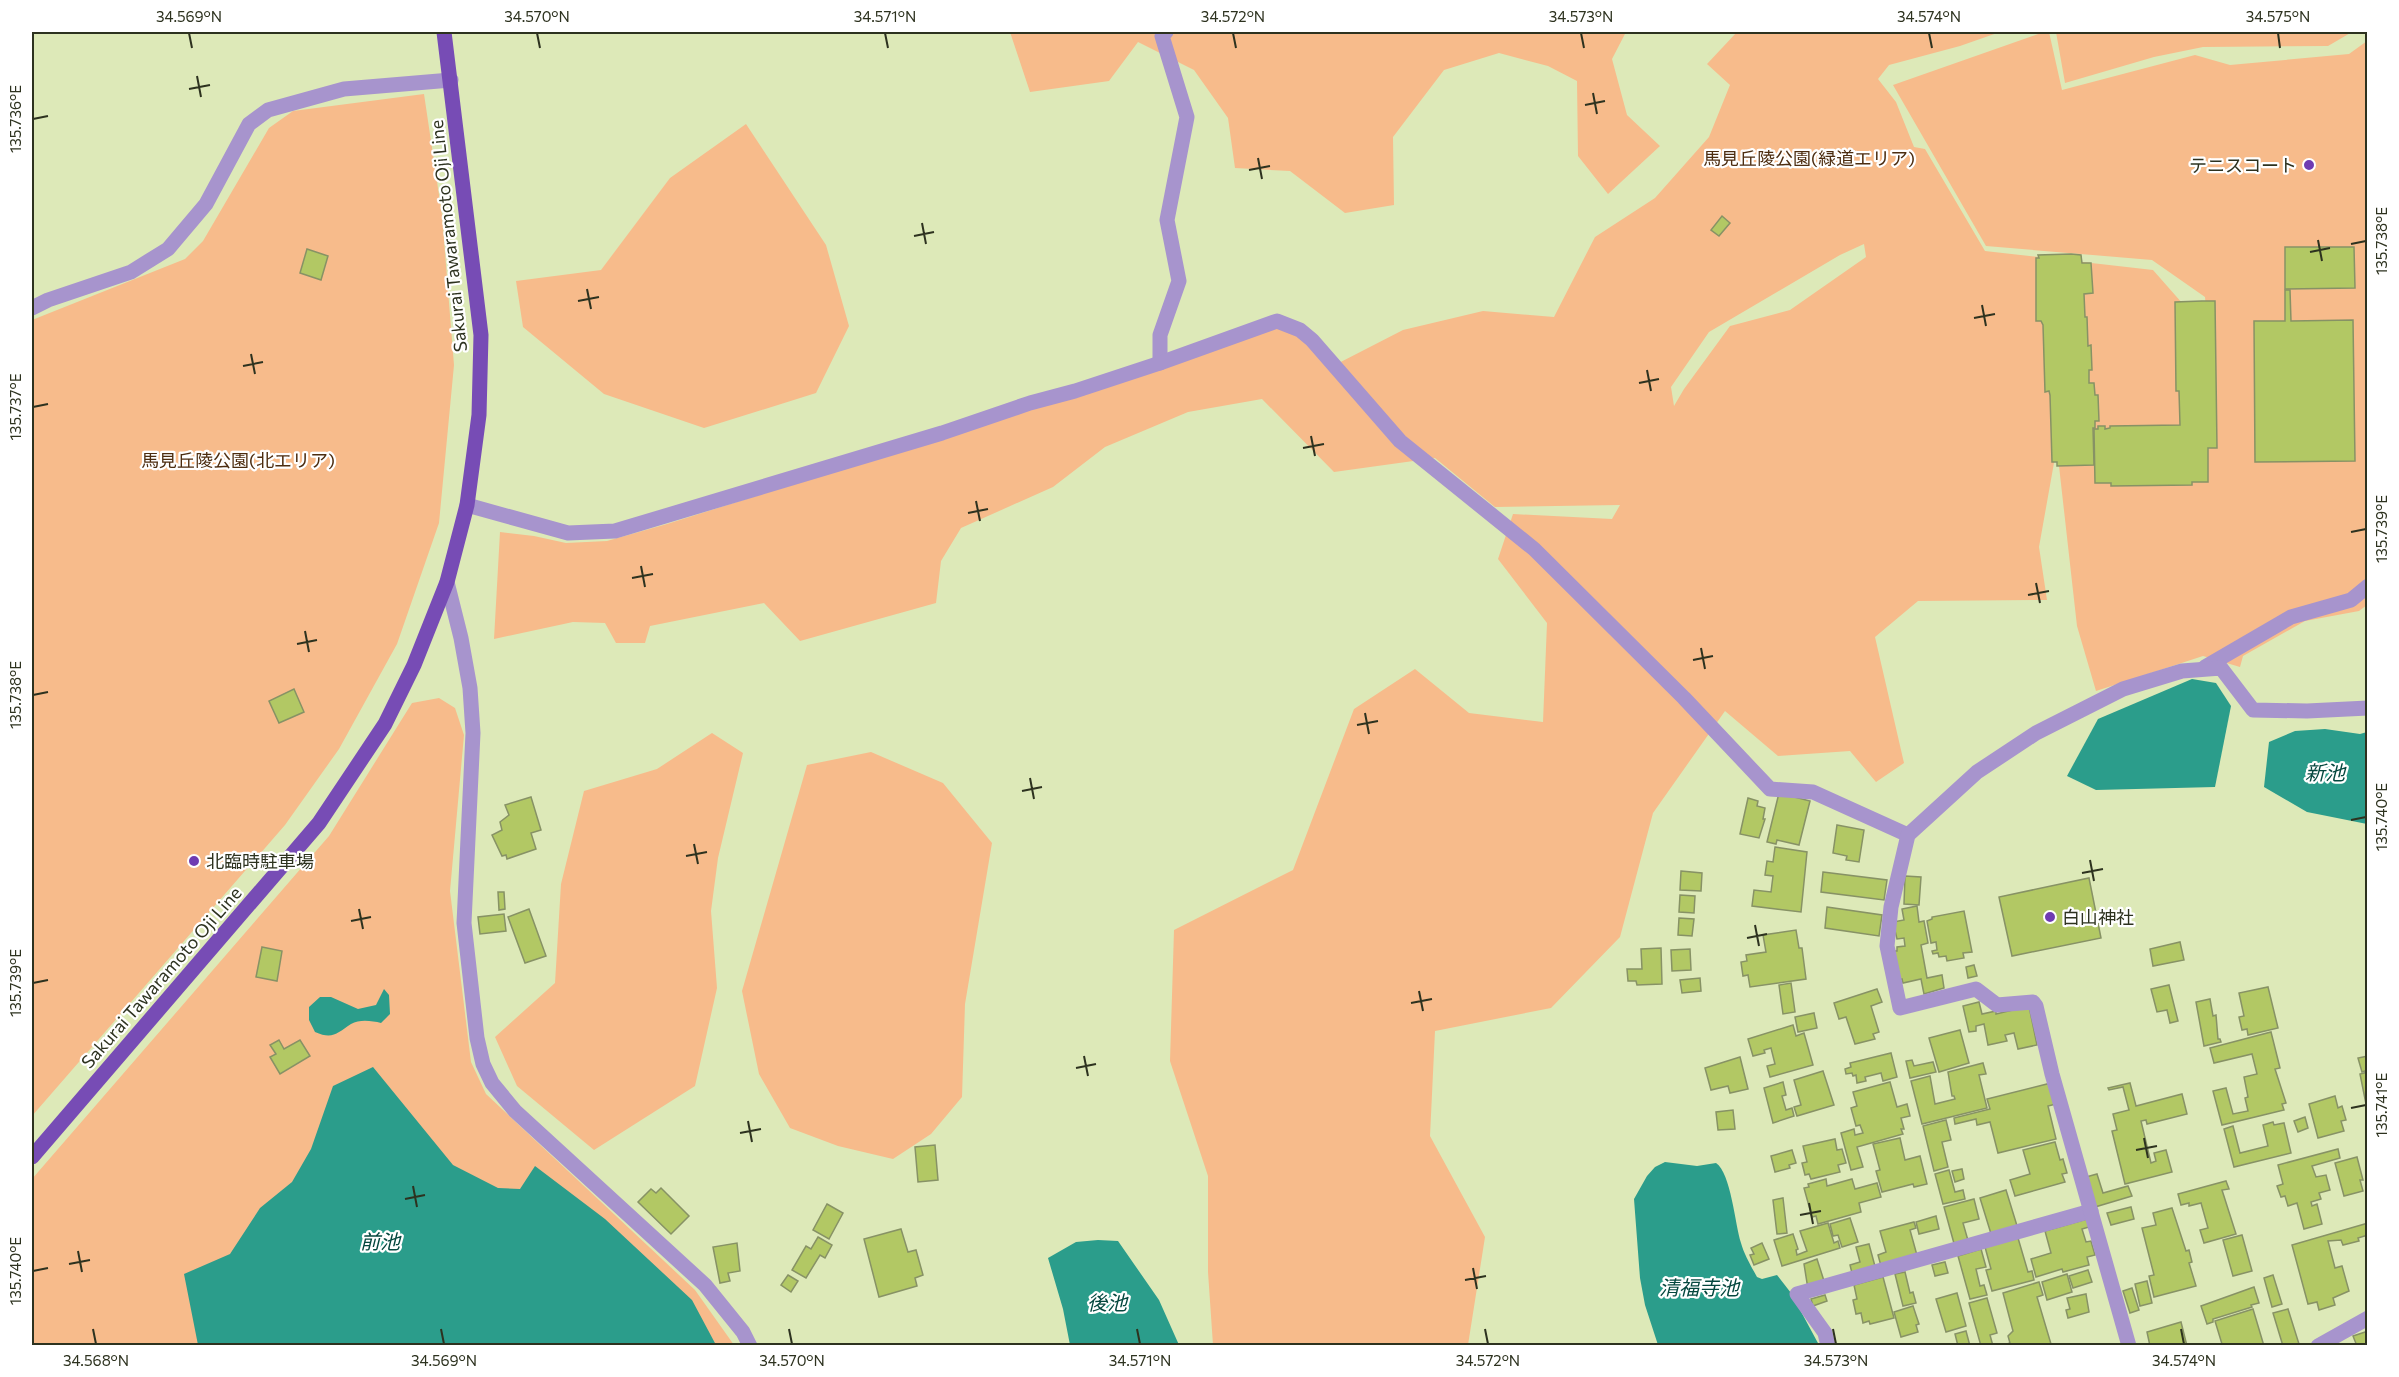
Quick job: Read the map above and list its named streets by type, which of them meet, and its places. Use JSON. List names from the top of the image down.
{
  "streets": {
    "main road": ["Sakurai Tawaramoto Oji Line"]
  },
  "water": [
    "新池",
    "前池",
    "清福寺池",
    "後池"
  ],
  "parks": ["馬見丘陵公園(緑道エリア)", "馬見丘陵公園(北エリア)"],
  "places": ["テニスコート", "北臨時駐車場", "白山神社"],
  "coordinates": [
    "34.569°N",
    "34.570°N",
    "34.571°N",
    "34.572°N",
    "34.573°N",
    "34.574°N",
    "34.575°N",
    "135.736°E",
    "135.738°E",
    "135.737°E",
    "135.739°E",
    "135.740°E",
    "135.741°E",
    "34.568°N"
  ]
}
